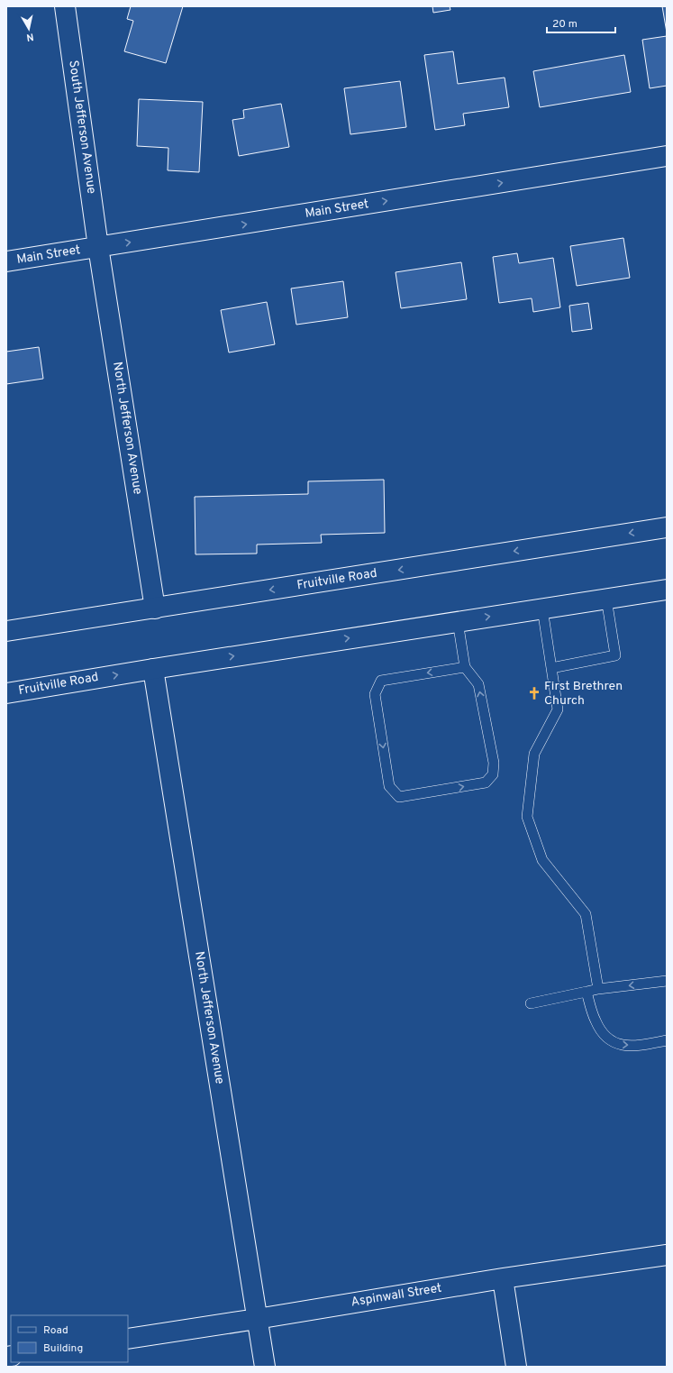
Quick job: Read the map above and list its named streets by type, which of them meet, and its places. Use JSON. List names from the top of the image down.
{
  "streets": {
    "street": [
      "South Jefferson Avenue",
      "Main Street",
      "North Jefferson Avenue",
      "Fruitville Road",
      "Aspinwall Street"
    ]
  },
  "crossings": [
    ["South Jefferson Avenue", "Main Street"],
    ["South Jefferson Avenue", "North Jefferson Avenue"],
    ["Main Street", "North Jefferson Avenue"],
    ["North Jefferson Avenue", "Fruitville Road"],
    ["North Jefferson Avenue", "Aspinwall Street"]
  ],
  "one_way": ["Main Street"],
  "places": {
    "church": ["First Brethren Church"]
  },
  "legend": ["Road", "Building"],
  "scale_bar": "20 m",
  "north": "bottom"
}
